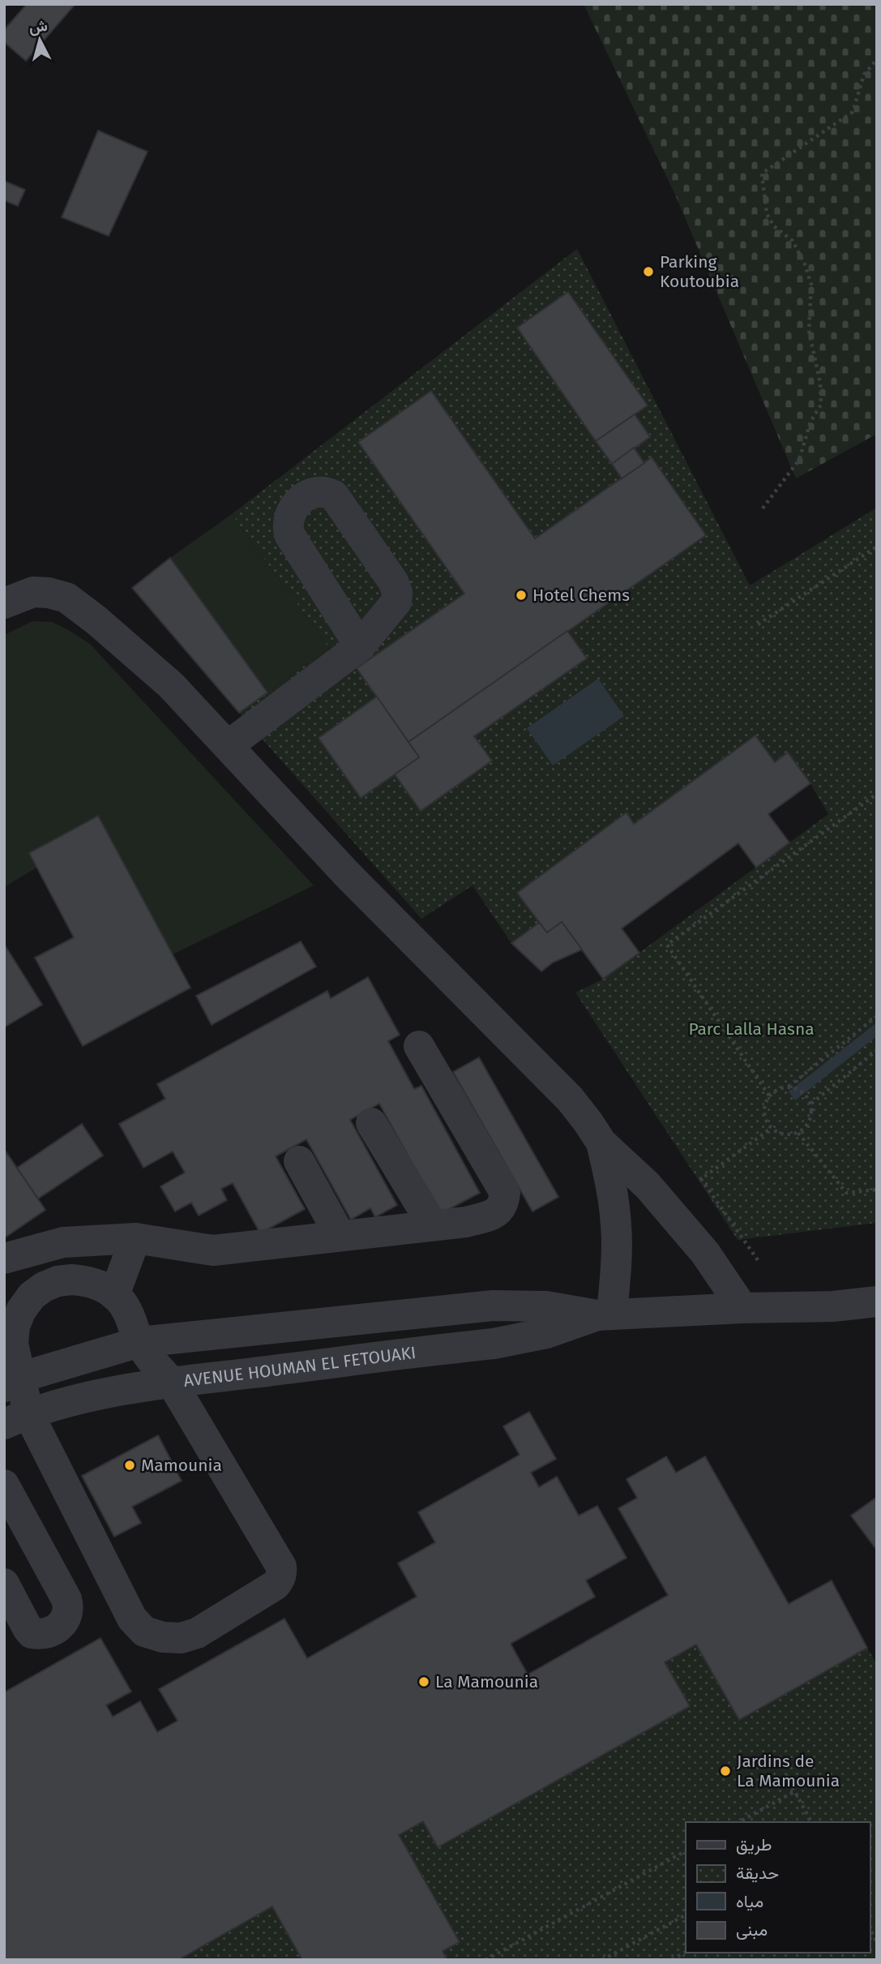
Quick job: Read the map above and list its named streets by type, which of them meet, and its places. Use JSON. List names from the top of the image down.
{
  "streets": {
    "street": ["AVENUE HOUMAN EL FETOUAKI"]
  },
  "parks": ["Parc Lalla Hasna"],
  "places": [
    "Parking Koutoubia",
    "Hotel Chems",
    "Mamounia",
    "La Mamounia",
    "Jardins de La Mamounia"
  ],
  "legend": [
    "طريق",
    "حديقة",
    "مياه",
    "مبنى"
  ],
  "north": "top"
}
